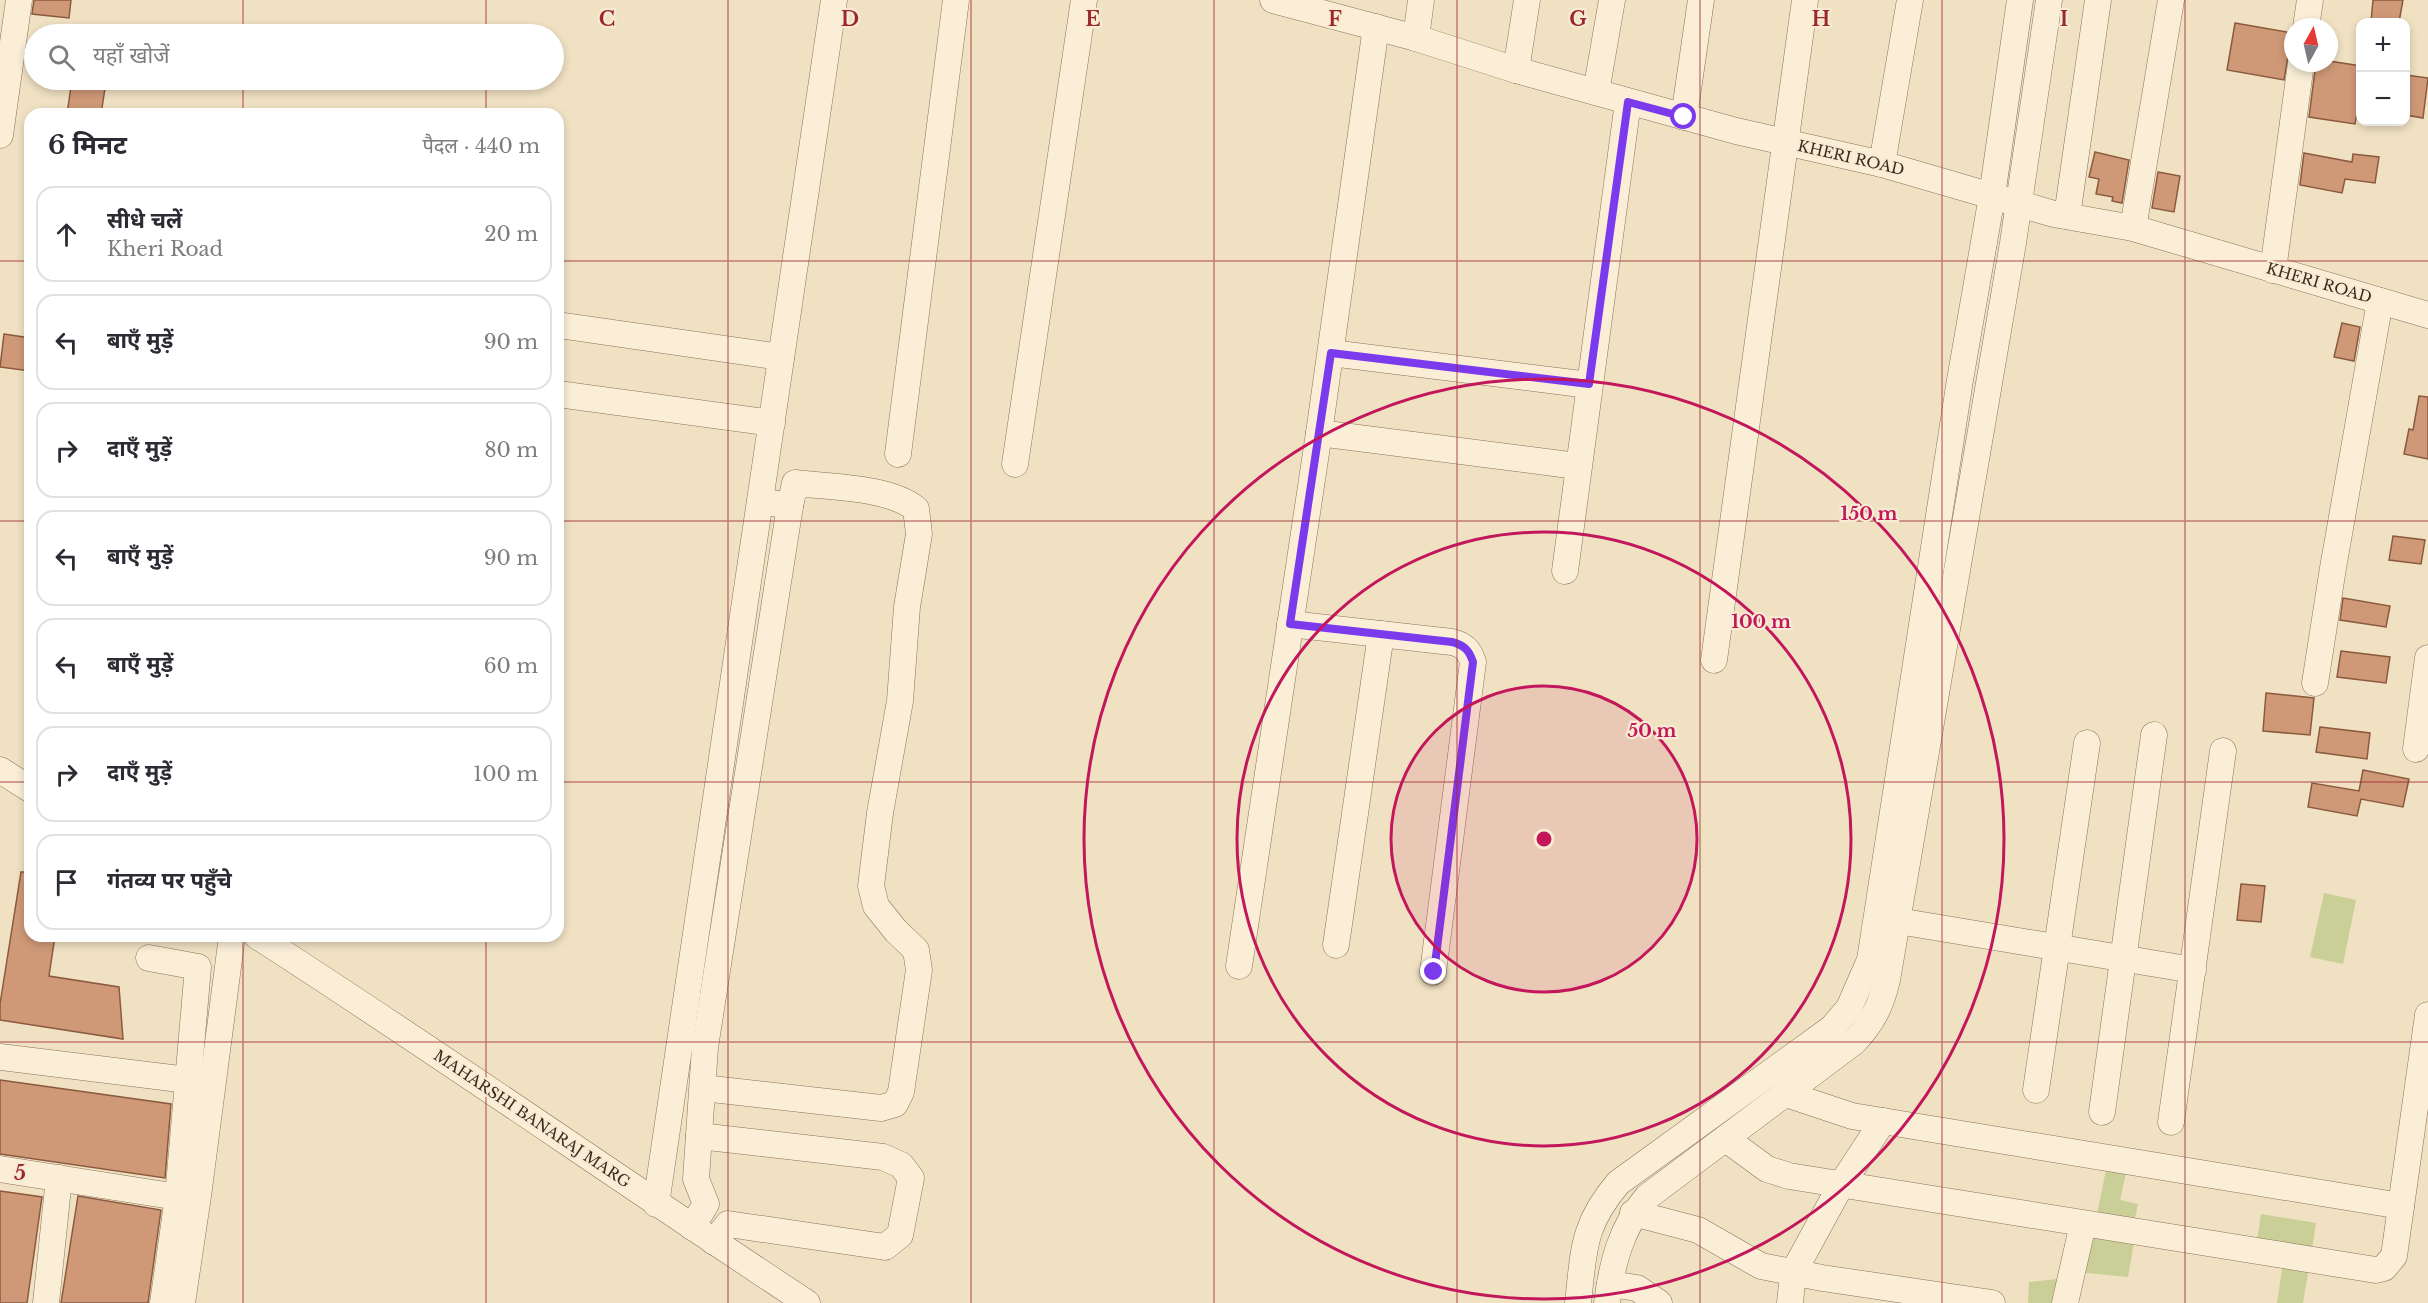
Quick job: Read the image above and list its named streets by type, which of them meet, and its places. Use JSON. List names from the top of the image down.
{
  "streets": {
    "street": ["KHERI ROAD", "MAHARSHI BANARAJ MARG"]
  },
  "north": "top",
  "page": {
    "map_buttons": ["+", "−"],
    "search": "यहाँ खोजें",
    "heading": ["6 मिनट", "पैदल · 440 m"],
    "list": [
      ["सीधे चलें", "Kheri Road", "20 m"],
      ["बाएँ मुड़ें", "90 m"],
      ["दाएँ मुड़ें", "80 m"],
      ["बाएँ मुड़ें", "90 m"],
      ["बाएँ मुड़ें", "60 m"],
      ["दाएँ मुड़ें", "100 m"],
      "गंतव्य पर पहुँचे"
    ]
  },
  "grid": {
    "columns": [
      "C",
      "D",
      "E",
      "F",
      "G",
      "H",
      "I"
    ],
    "rows": ["5"]
  },
  "rings": ["150 m", "100 m", "50 m"]
}
